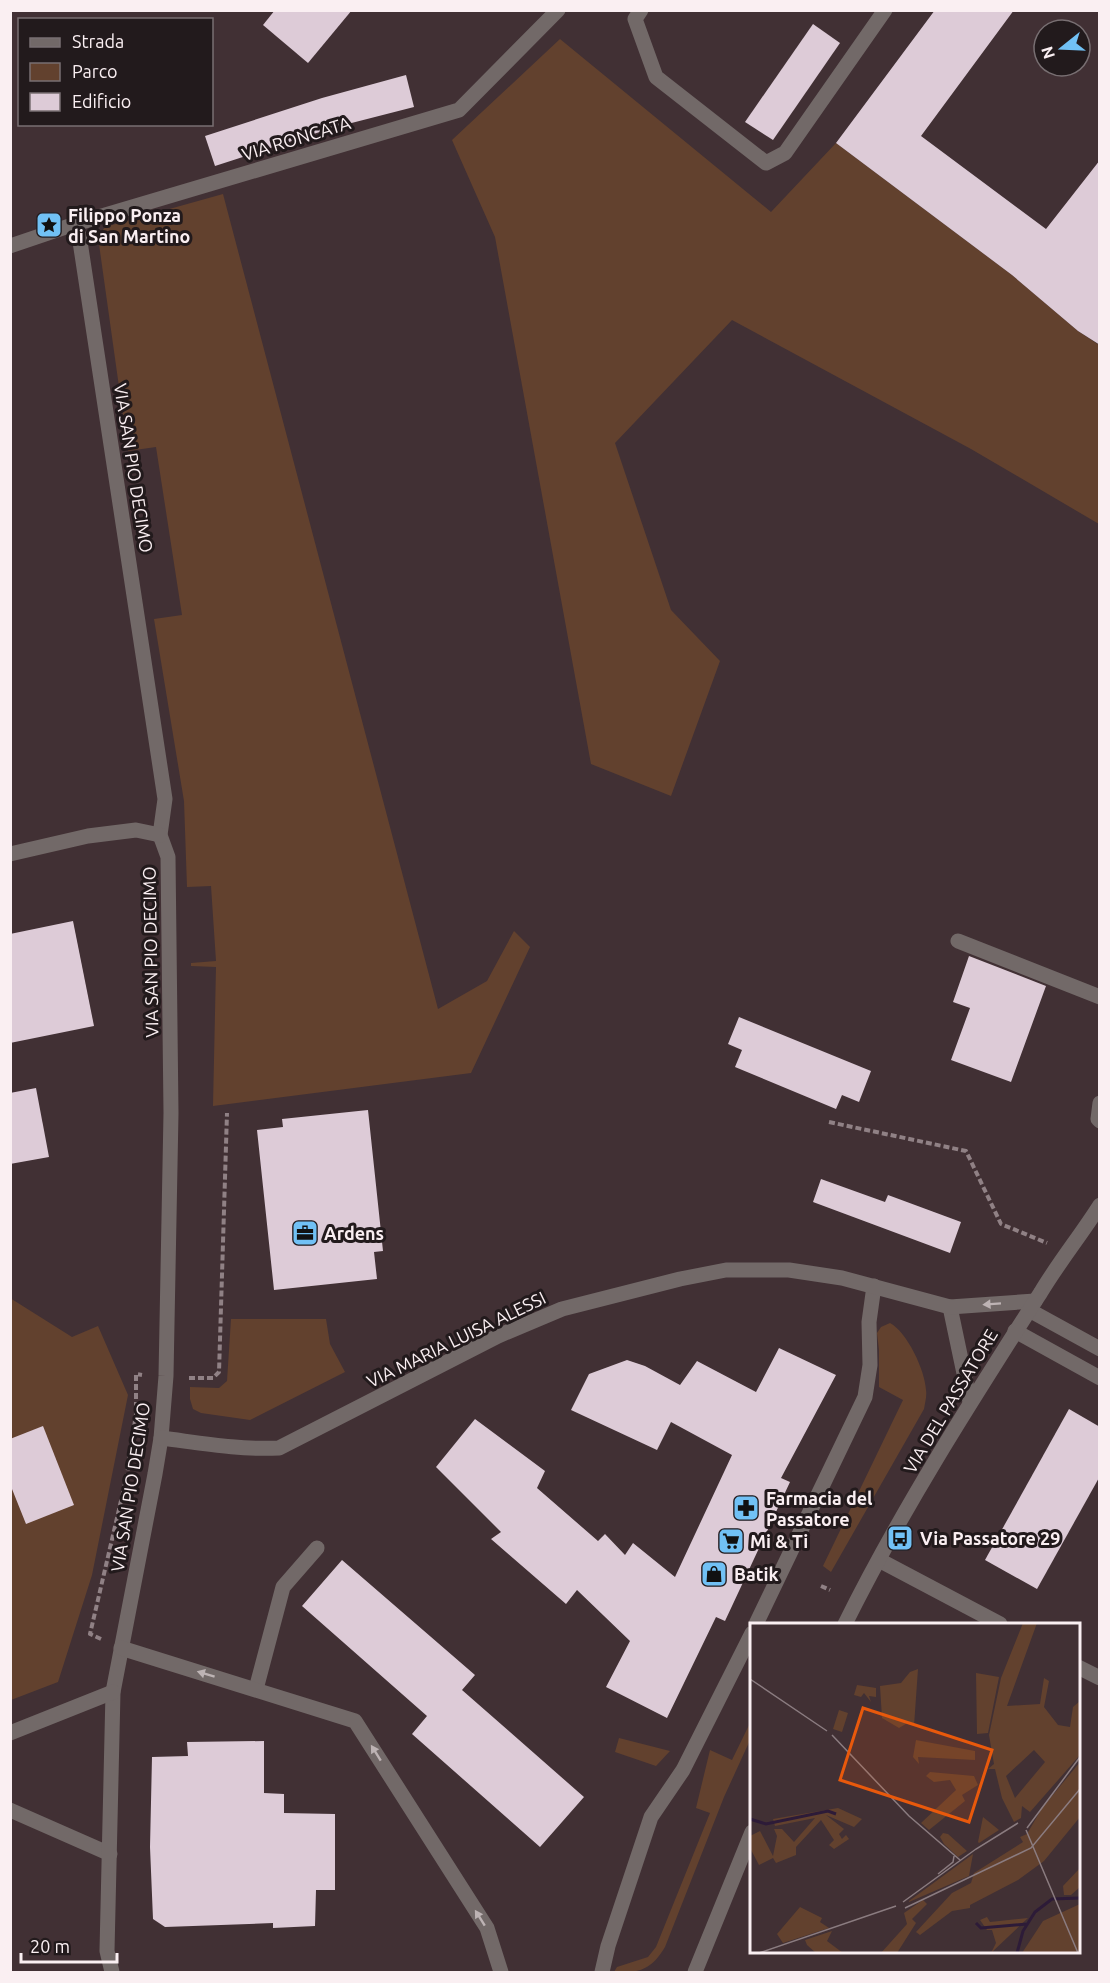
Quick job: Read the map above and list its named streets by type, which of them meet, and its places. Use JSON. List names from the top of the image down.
{
  "streets": {
    "street": [
      "VIA RONCATA",
      "VIA SAN PIO DECIMO",
      "VIA MARIA LUISA ALESSI",
      "VIA DEL PASSATORE"
    ]
  },
  "crossings": [
    ["VIA RONCATA", "VIA SAN PIO DECIMO"],
    ["VIA SAN PIO DECIMO", "VIA MARIA LUISA ALESSI"],
    ["VIA MARIA LUISA ALESSI", "VIA DEL PASSATORE"]
  ],
  "places": {
    "place": ["Filippo Ponza di San Martino"],
    "office": ["Ardens"],
    "pharmacy": ["Farmacia del Passatore"],
    "bus stop": ["Via Passatore 29"],
    "supermarket": ["Mi & Ti"],
    "shop": ["Batik"]
  },
  "legend": ["Strada", "Parco", "Edificio"],
  "scale_bar": "20 m",
  "north": "left"
}
